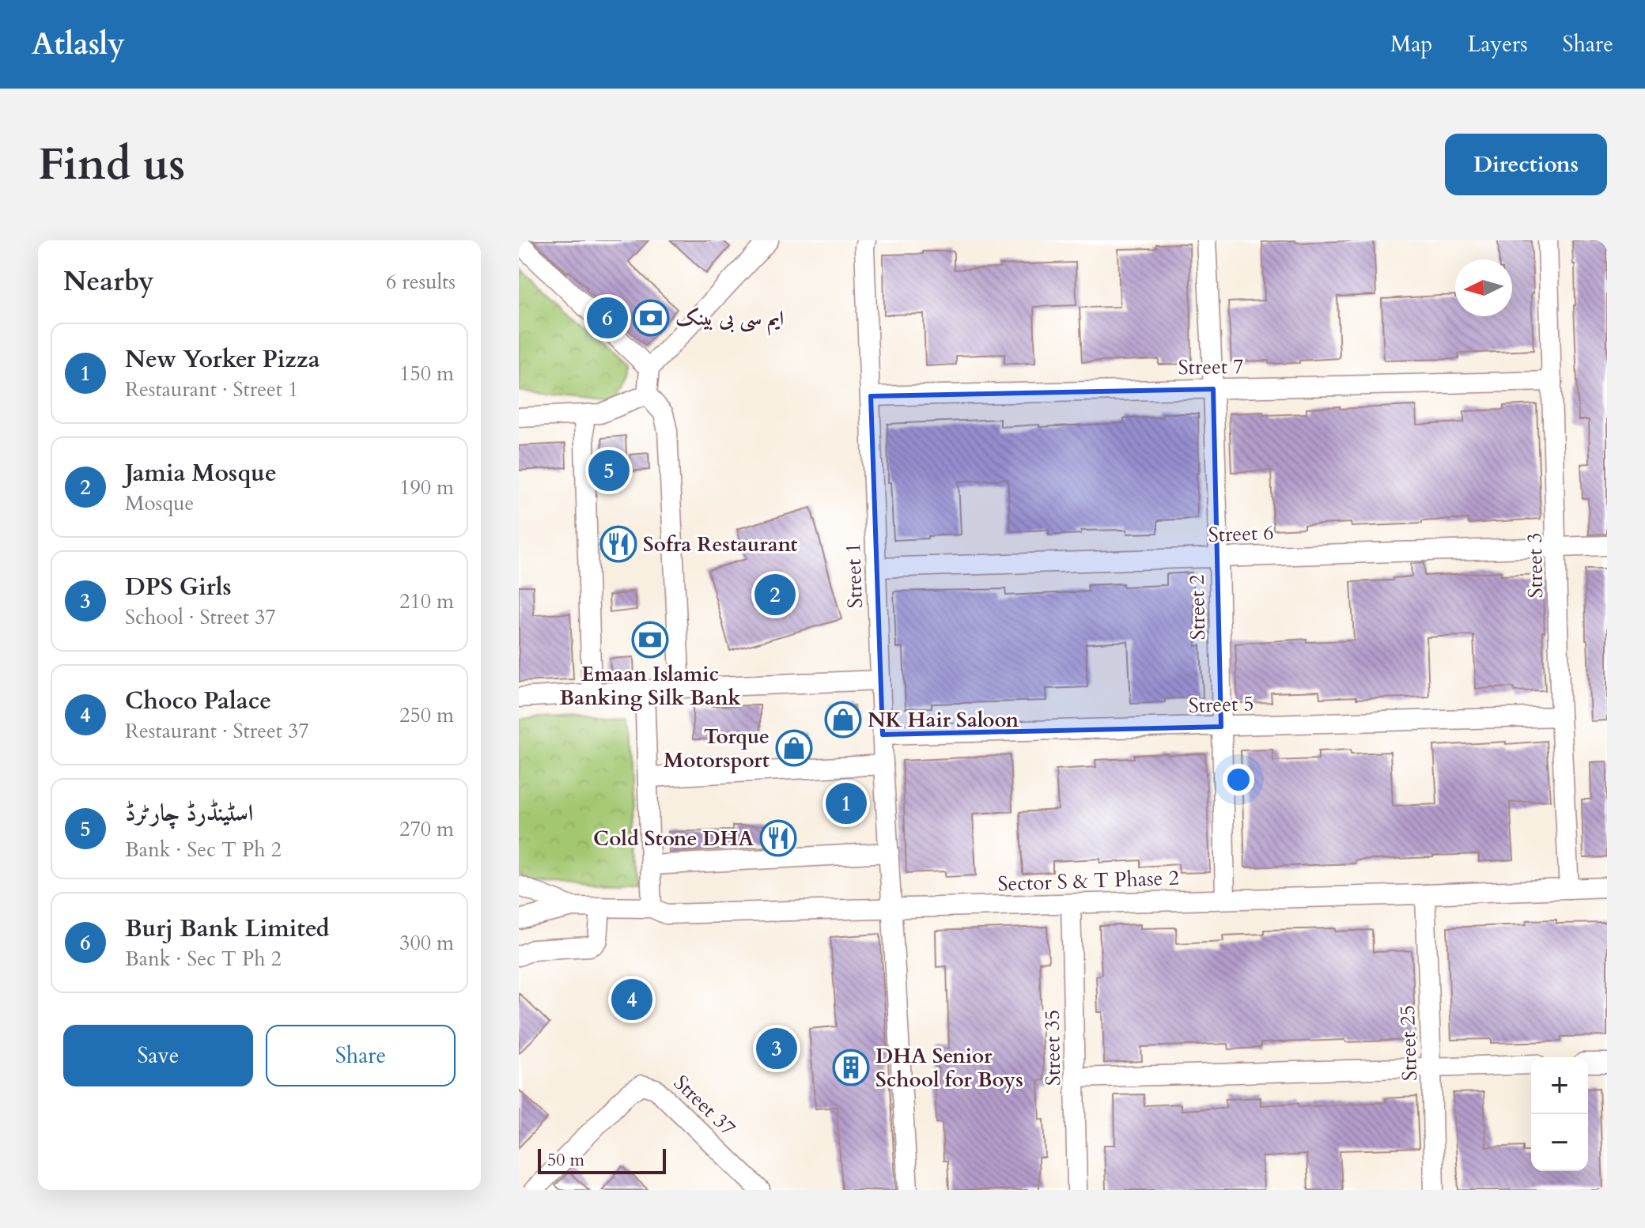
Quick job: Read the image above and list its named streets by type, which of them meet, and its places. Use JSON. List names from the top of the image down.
{
  "streets": {
    "street": [
      "Street 7",
      "Street 6",
      "Street 3",
      "Street 1",
      "Street 2",
      "Street 5",
      "Sector S & T Phase 2",
      "Street 25",
      "Street 35",
      "Street 37"
    ]
  },
  "crossings": [
    ["Street 7", "Street 3"],
    ["Street 7", "Street 1"],
    ["Street 7", "Street 2"],
    ["Street 6", "Street 3"],
    ["Street 6", "Street 1"],
    ["Street 6", "Street 2"],
    ["Street 3", "Street 5"],
    ["Street 3", "Sector S & T Phase 2"],
    ["Street 1", "Street 5"],
    ["Street 1", "Sector S & T Phase 2"],
    ["Street 2", "Street 5"],
    ["Street 2", "Sector S & T Phase 2"],
    ["Sector S & T Phase 2", "Street 25"],
    ["Sector S & T Phase 2", "Street 35"]
  ],
  "places": {
    "bank": ["ایم سی بی بینک", "Emaan Islamic Banking Silk Bank"],
    "restaurant": ["Sofra Restaurant", "Cold Stone DHA"],
    "shop": ["NK Hair Saloon", "Torque Motorsport"],
    "building": ["DHA Senior School for Boys"]
  },
  "scale_bar": "50 m",
  "north": "left",
  "page": {
    "header": "Atlasly",
    "nav": ["Map", "Layers", "Share"],
    "buttons": [
      "Directions",
      ["Save", "Share"]
    ],
    "title": "Find us",
    "heading": ["Nearby", "6 results"],
    "pins": [
      "6",
      "5",
      "2",
      "1",
      "4",
      "3"
    ],
    "list": [
      {
        "mark": "1",
        "name": "New Yorker Pizza",
        "note": "Restaurant · Street 1",
        "value": "150 m"
      },
      {
        "mark": "2",
        "name": "Jamia Mosque",
        "note": "Mosque",
        "value": "190 m"
      },
      {
        "mark": "3",
        "name": "DPS Girls",
        "note": "School · Street 37",
        "value": "210 m"
      },
      {
        "mark": "4",
        "name": "Choco Palace",
        "note": "Restaurant · Street 37",
        "value": "250 m"
      },
      {
        "mark": "5",
        "name": "اسٹینڈرڈ چارٹرڈ",
        "note": "Bank · Sec T Ph 2",
        "value": "270 m"
      },
      {
        "mark": "6",
        "name": "Burj Bank Limited",
        "note": "Bank · Sec T Ph 2",
        "value": "300 m"
      }
    ],
    "map_buttons": ["+", "−"],
    "scale": "50 m"
  }
}
